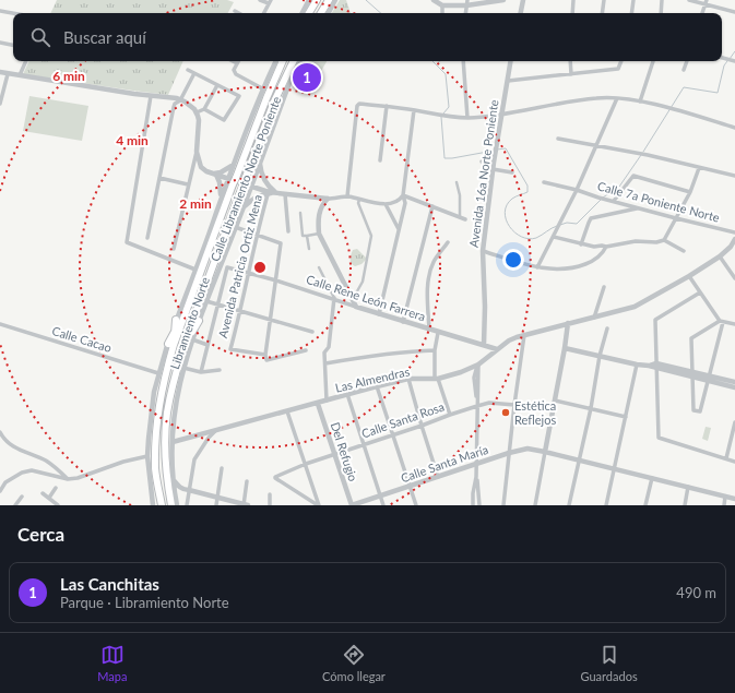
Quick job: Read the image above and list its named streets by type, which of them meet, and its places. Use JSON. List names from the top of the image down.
{
  "streets": {
    "highway": ["Calle Libramiento Norte Poniente"],
    "street": [
      "Avenida 16a Norte Poniente",
      "Calle 7a Poniente Norte",
      "Avenida Patricia Ortiz Mena",
      "Calle Rene León Farrera",
      "Libramiento Norte",
      "Calle Cacao",
      "Las Almendras",
      "Calle Santa Rosa",
      "Del Refugio",
      "Calle Santa María"
    ]
  },
  "crossings": [
    ["Avenida 16a Norte Poniente", "Calle Rene León Farrera"],
    ["Calle Libramiento Norte Poniente", "Libramiento Norte"],
    ["Avenida Patricia Ortiz Mena", "Calle Rene León Farrera"],
    ["Calle Rene León Farrera", "Las Almendras"],
    ["Libramiento Norte", "Las Almendras"],
    ["Las Almendras", "Del Refugio"],
    ["Calle Santa Rosa", "Del Refugio"],
    ["Del Refugio", "Calle Santa María"]
  ],
  "places": ["Estética Reflejos"],
  "page": {
    "search": "Buscar aquí",
    "pins": "1",
    "heading": "Cerca",
    "list": [
      {
        "mark": "1",
        "name": "Las Canchitas",
        "note": "Parque · Libramiento Norte",
        "value": "490 m"
      }
    ],
    "nav": ["Mapa", "Cómo llegar", "Guardados"]
  },
  "rings": ["6 min", "4 min", "2 min"]
}
